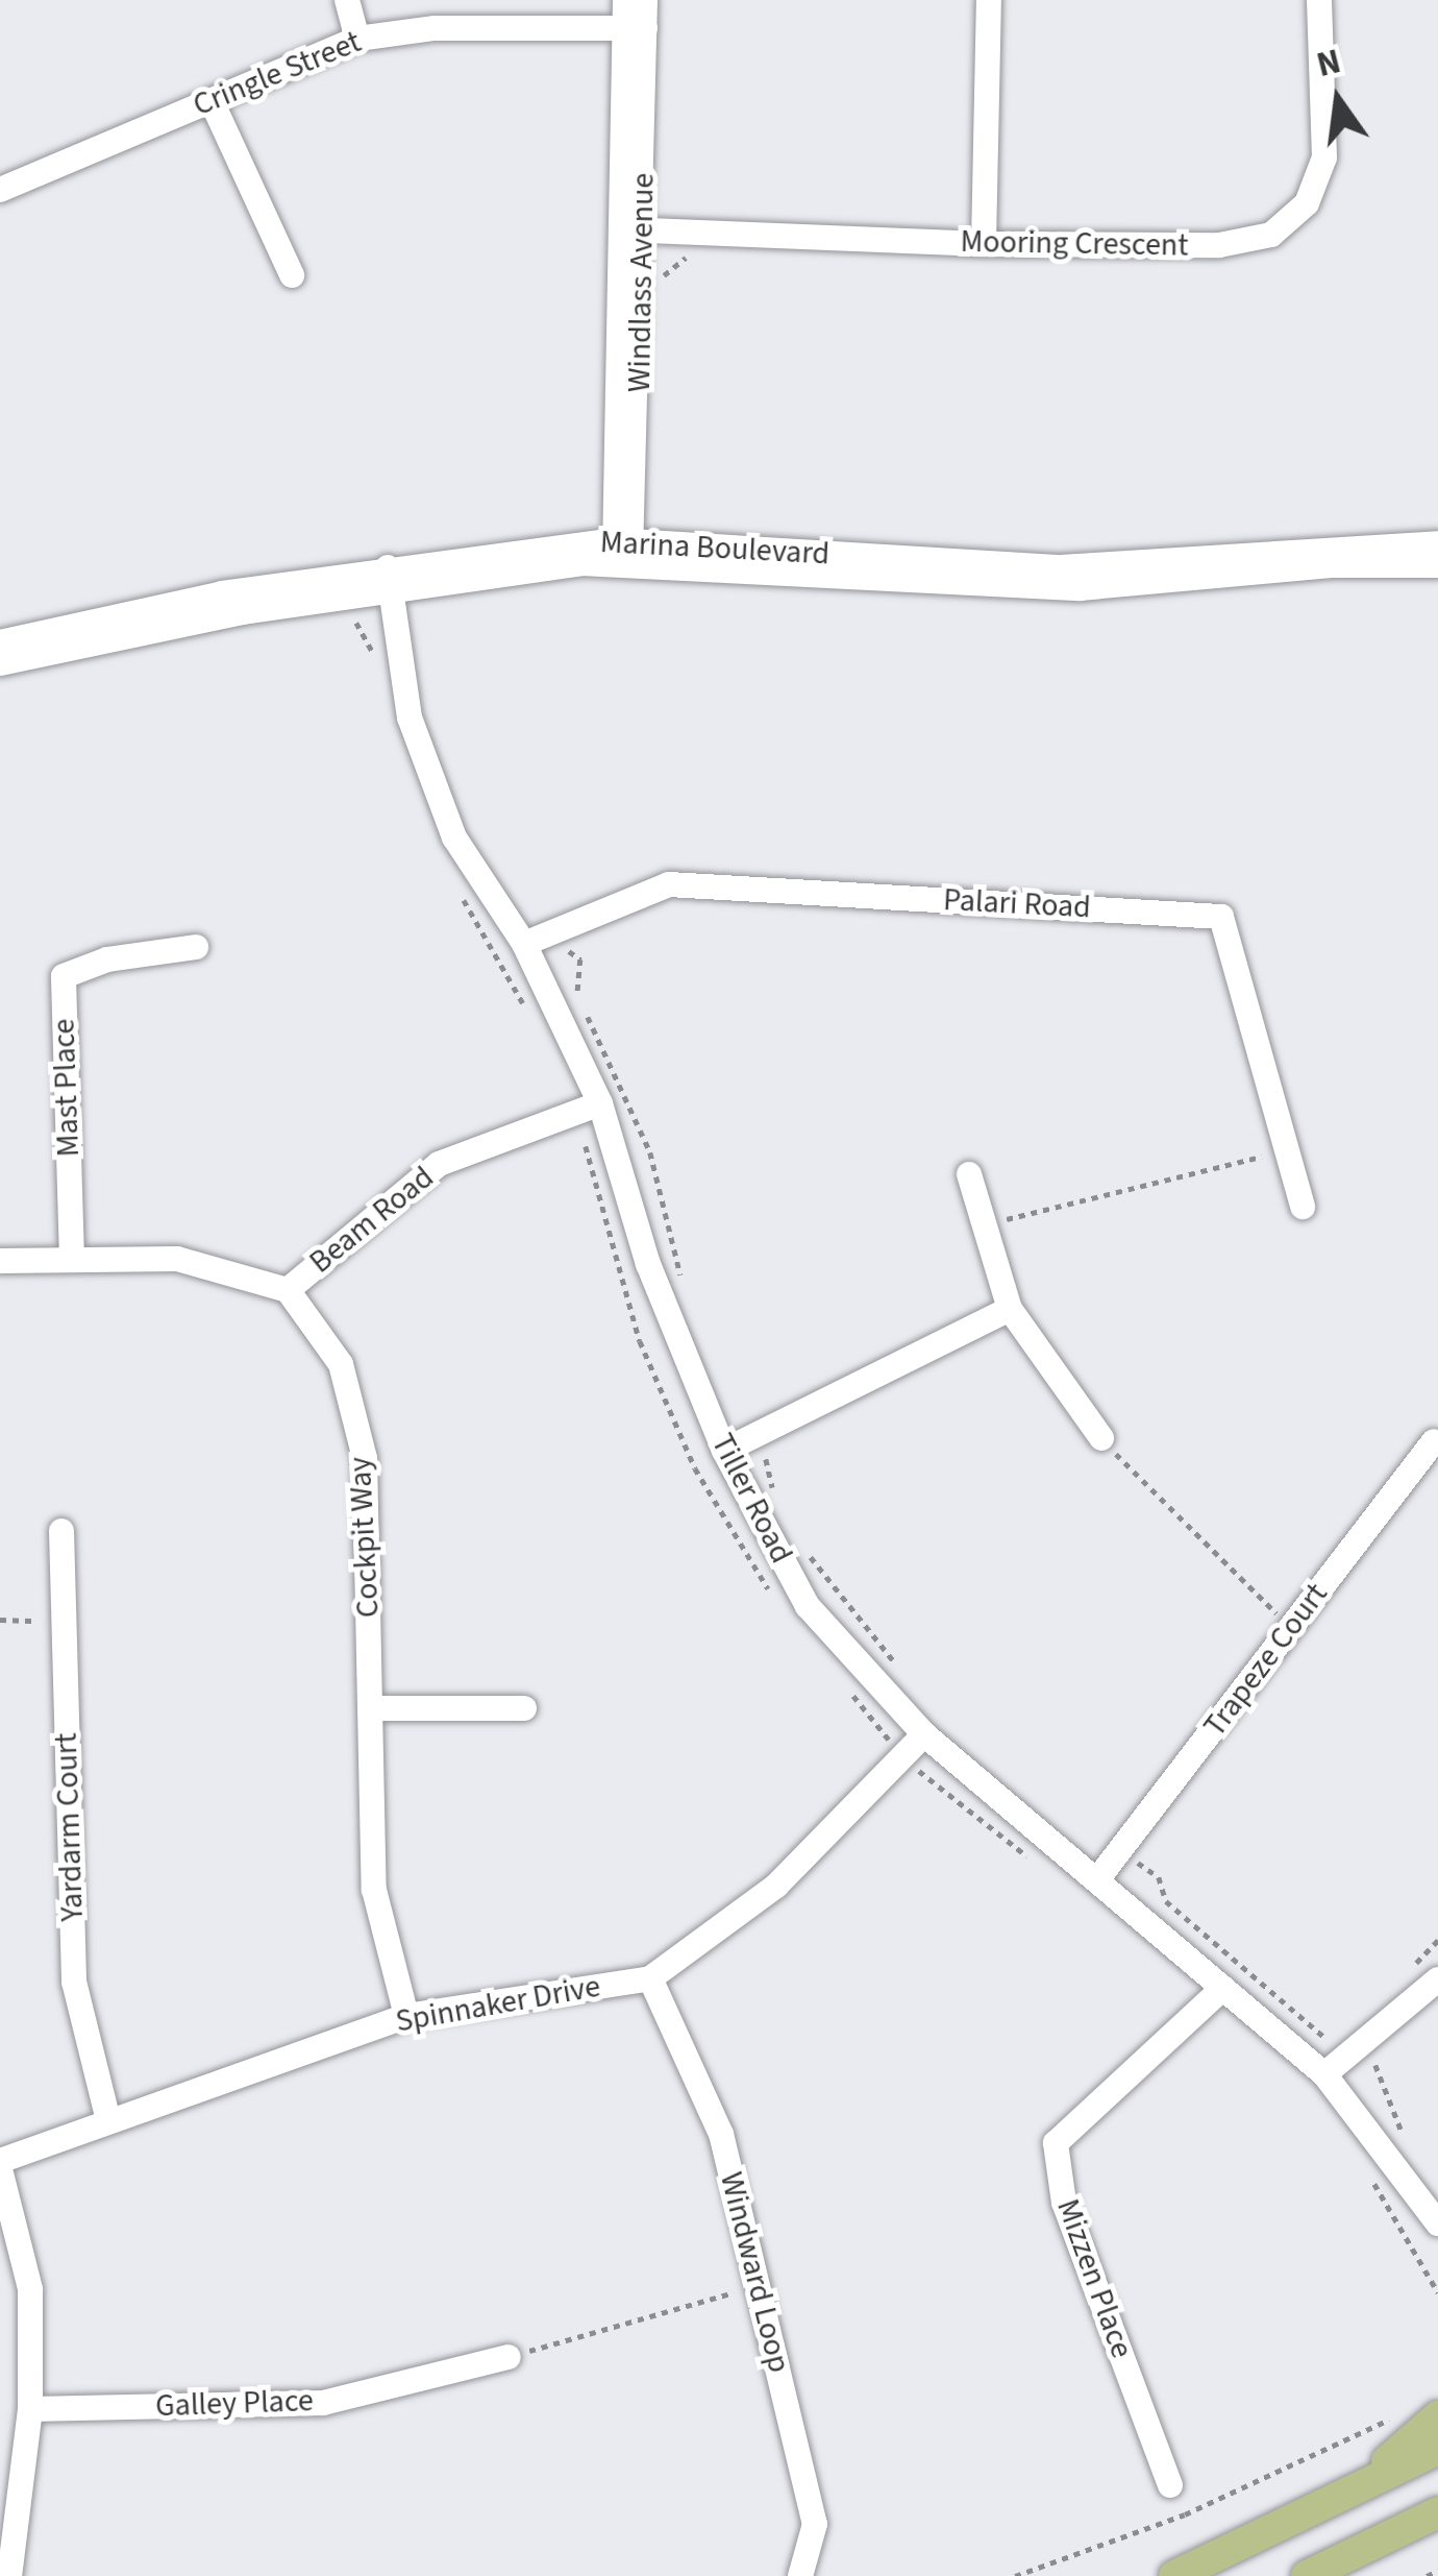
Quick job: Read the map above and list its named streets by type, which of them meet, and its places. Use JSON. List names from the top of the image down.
{
  "streets": {
    "street": [
      "Cringle Street",
      "Mooring Crescent",
      "Windlass Avenue",
      "Marina Boulevard",
      "Palari Road",
      "Mast Place",
      "Beam Road",
      "Tiller Road",
      "Cockpit Way",
      "Trapeze Court",
      "Yardarm Court",
      "Spinnaker Drive",
      "Windward Loop",
      "Mizzen Place",
      "Galley Place"
    ]
  },
  "crossings": [
    ["Cringle Street", "Windlass Avenue"],
    ["Mooring Crescent", "Windlass Avenue"],
    ["Windlass Avenue", "Marina Boulevard"],
    ["Marina Boulevard", "Tiller Road"],
    ["Palari Road", "Tiller Road"],
    ["Beam Road", "Tiller Road"],
    ["Beam Road", "Cockpit Way"],
    ["Tiller Road", "Trapeze Court"],
    ["Tiller Road", "Spinnaker Drive"],
    ["Tiller Road", "Mizzen Place"],
    ["Cockpit Way", "Spinnaker Drive"],
    ["Yardarm Court", "Spinnaker Drive"],
    ["Spinnaker Drive", "Windward Loop"]
  ],
  "north": "top"
}
